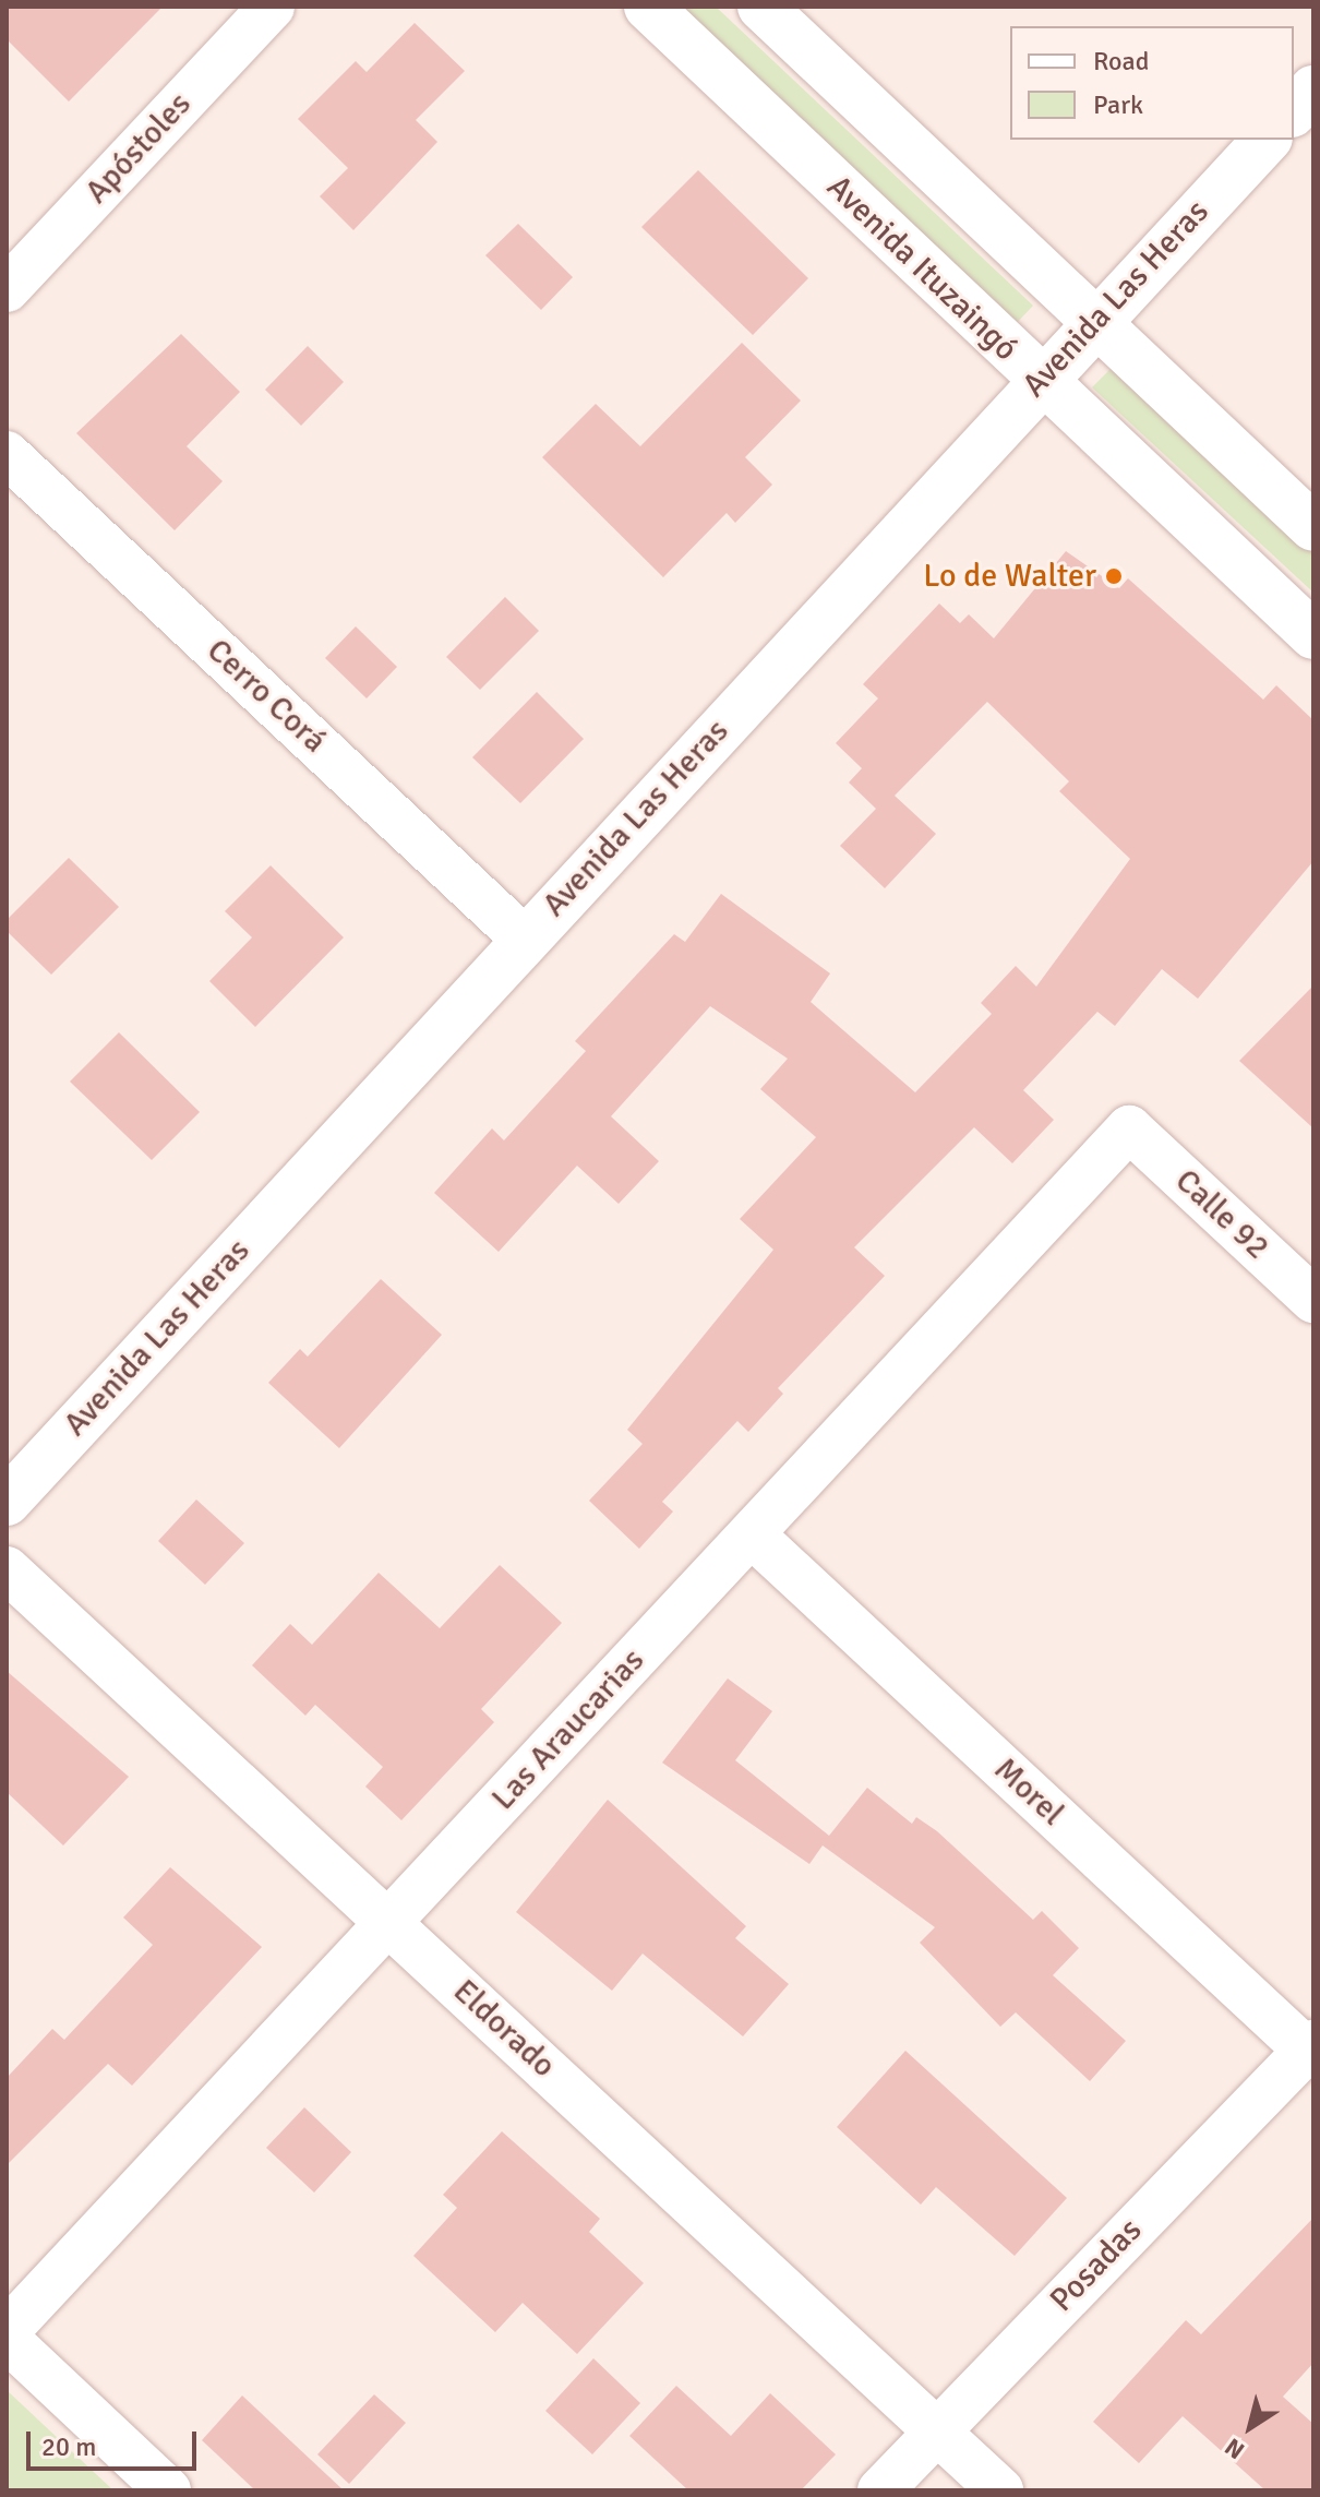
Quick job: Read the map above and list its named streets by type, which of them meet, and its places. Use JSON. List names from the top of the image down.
{
  "streets": {
    "main road": ["Avenida Ituzaingó", "Avenida Las Heras"],
    "street": [
      "Apóstoles",
      "Cerro Corá",
      "Calle 92",
      "Las Araucarias",
      "Morel",
      "Eldorado",
      "Posadas"
    ]
  },
  "crossings": [
    ["Avenida Ituzaingó", "Avenida Las Heras"],
    ["Avenida Las Heras", "Cerro Corá"],
    ["Calle 92", "Las Araucarias"],
    ["Las Araucarias", "Morel"],
    ["Las Araucarias", "Eldorado"],
    ["Morel", "Posadas"],
    ["Eldorado", "Posadas"]
  ],
  "places": ["Lo de Walter"],
  "legend": ["Road", "Park"],
  "scale_bar": "20 m",
  "north": "bottom left"
}
